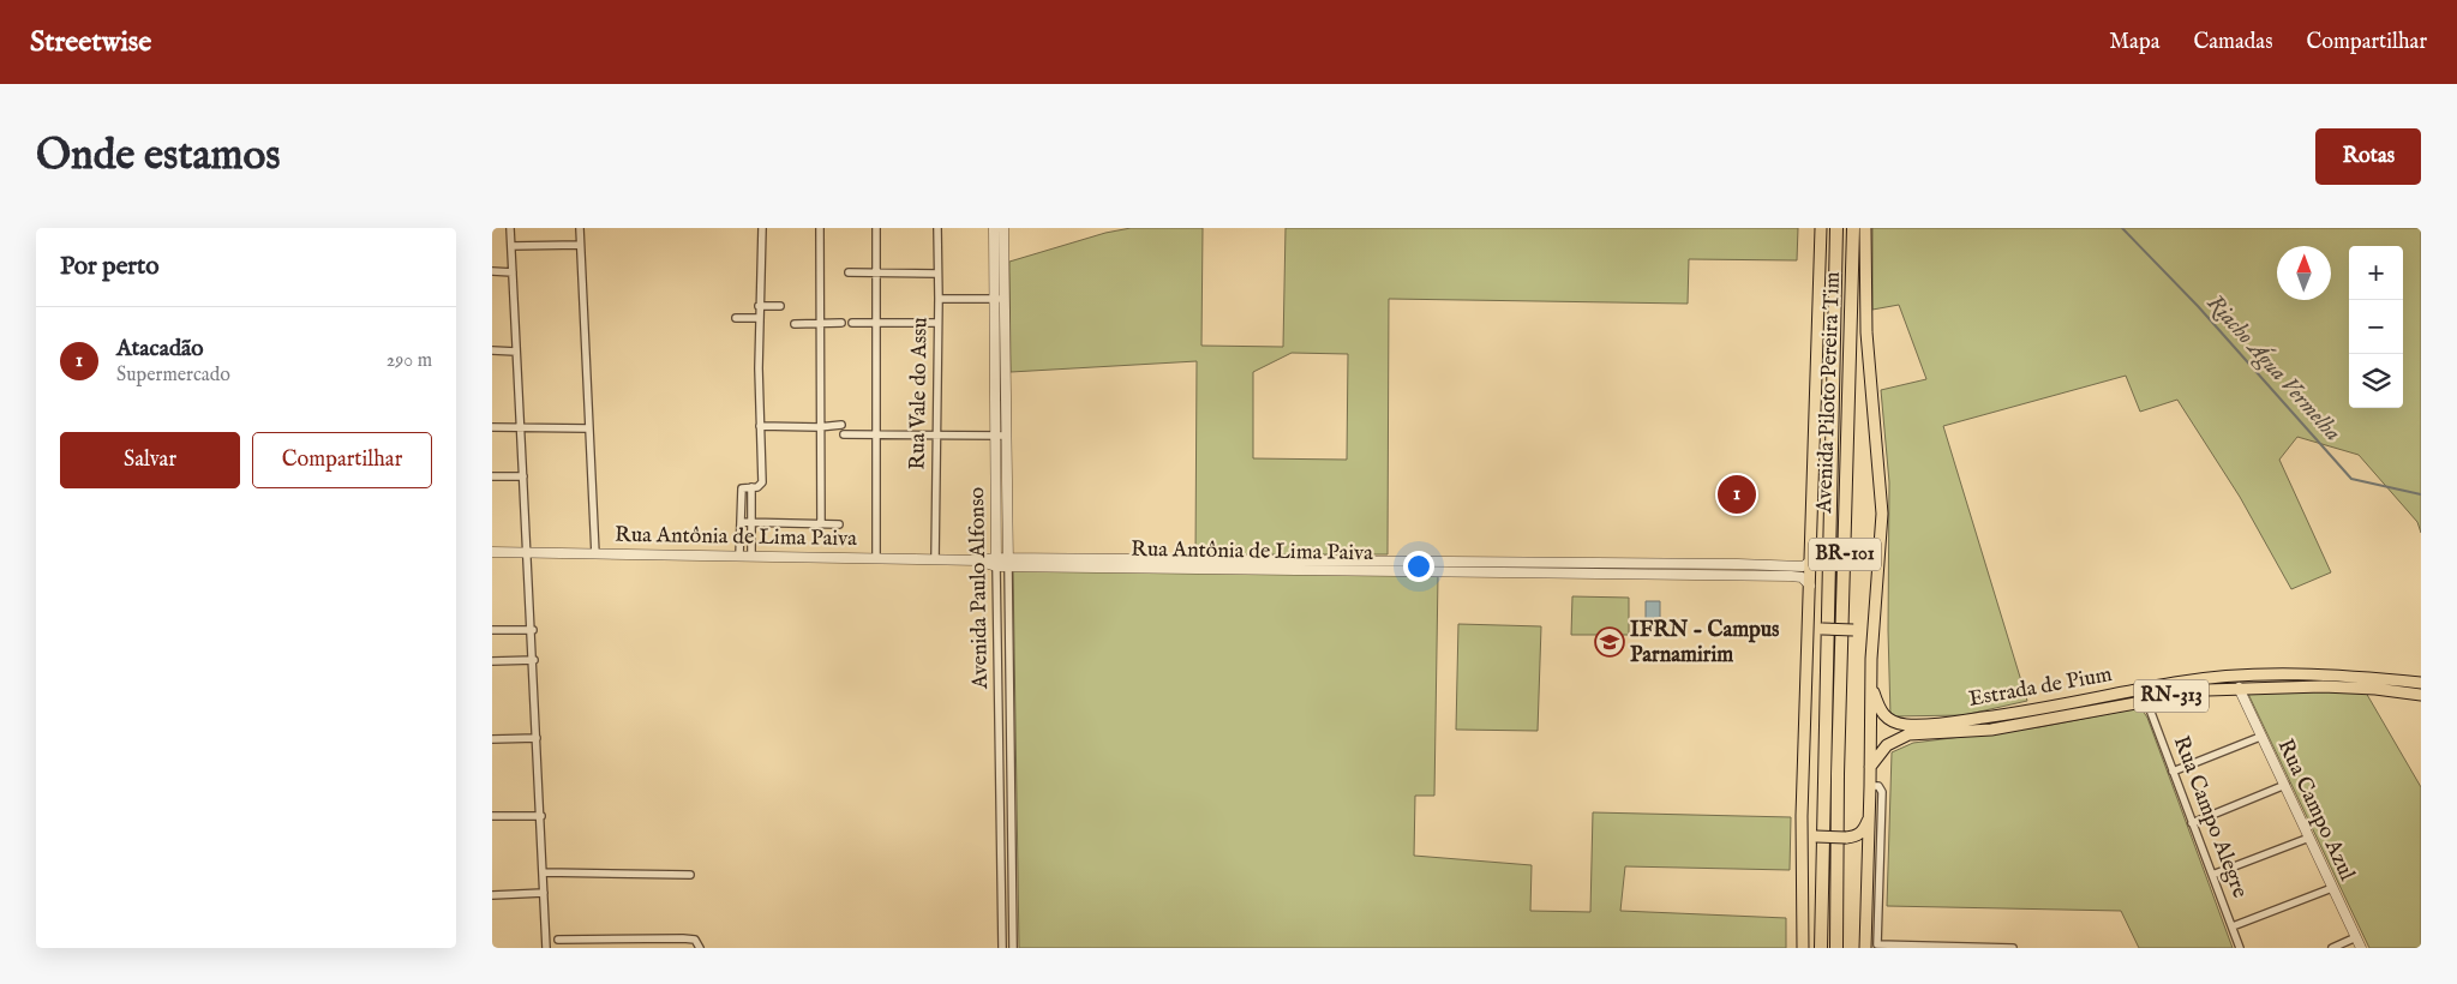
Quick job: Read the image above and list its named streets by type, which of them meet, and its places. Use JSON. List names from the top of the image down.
{
  "streets": {
    "highway": ["Avenida Piloto Pereira Tim", "BR-101"],
    "main road": ["Estrada de Pium", "RN-313"],
    "street": [
      "Rua Vale do Assu",
      "Rua Antônia de Lima Paiva",
      "Avenida Paulo Alfonso",
      "Rua Campo Azul",
      "Rua Campo Alegre"
    ]
  },
  "crossings": [
    ["Avenida Piloto Pereira Tim", "BR-101"],
    ["Rua Vale do Assu", "Rua Antônia de Lima Paiva"],
    ["Rua Antônia de Lima Paiva", "Avenida Paulo Alfonso"],
    ["Estrada de Pium", "Rua Campo Azul"],
    ["Estrada de Pium", "Rua Campo Alegre"]
  ],
  "water": ["Riacho Água Vermelha"],
  "places": {
    "school or university": ["IFRN - Campus Parnamirim"]
  },
  "north": "top",
  "page": {
    "header": "Streetwise",
    "nav": ["Mapa", "Camadas", "Compartilhar"],
    "buttons": [
      "Rotas",
      ["Salvar", "Compartilhar"]
    ],
    "title": "Onde estamos",
    "heading": "Por perto",
    "map_buttons": ["+", "−"],
    "list": [
      {
        "mark": "1",
        "name": "Atacadão",
        "note": "Supermercado",
        "value": "290 m"
      }
    ],
    "pins": "1"
  }
}
